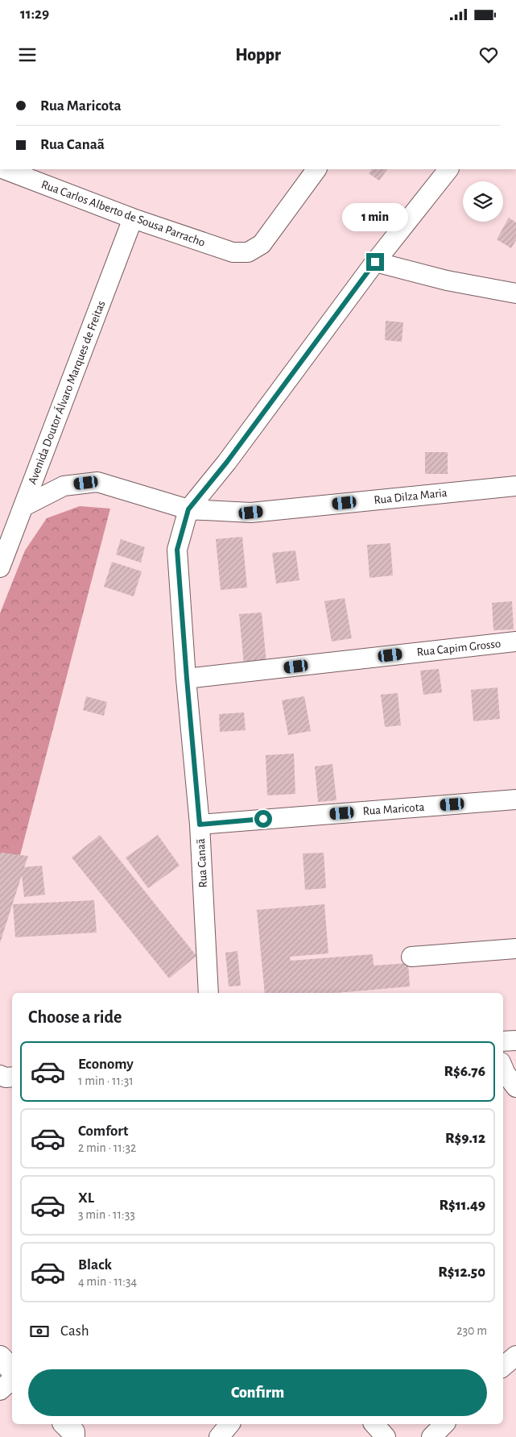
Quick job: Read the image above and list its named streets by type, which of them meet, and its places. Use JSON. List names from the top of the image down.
{
  "streets": {
    "street": [
      "Rua Carlos Alberto de Sousa Parracho",
      "Avenida Doutor Álvaro Marques de Freitas",
      "Rua Dilza Maria",
      "Rua Capim Grosso",
      "Rua Maricota",
      "Rua Canaã"
    ]
  },
  "crossings": [
    ["Rua Carlos Alberto de Sousa Parracho", "Avenida Doutor Álvaro Marques de Freitas"],
    ["Avenida Doutor Álvaro Marques de Freitas", "Rua Dilza Maria"],
    ["Rua Dilza Maria", "Rua Canaã"],
    ["Rua Capim Grosso", "Rua Canaã"],
    ["Rua Maricota", "Rua Canaã"]
  ],
  "page": {
    "status": "11:29",
    "header": "Hoppr",
    "banner": ["Rua Maricota", "Rua Canaã"],
    "bubble": "1 min",
    "heading": "Choose a ride",
    "list": [
      {
        "name": "Economy",
        "note": "1 min · 11:31",
        "value": "R$6.76"
      },
      {
        "name": "Comfort",
        "note": "2 min · 11:32",
        "value": "R$9.12"
      },
      {
        "name": "XL",
        "note": "3 min · 11:33",
        "value": "R$11.49"
      },
      {
        "name": "Black",
        "note": "4 min · 11:34",
        "value": "R$12.50"
      }
    ],
    "pay": ["Cash", "230 m"],
    "buttons": "Confirm"
  }
}
